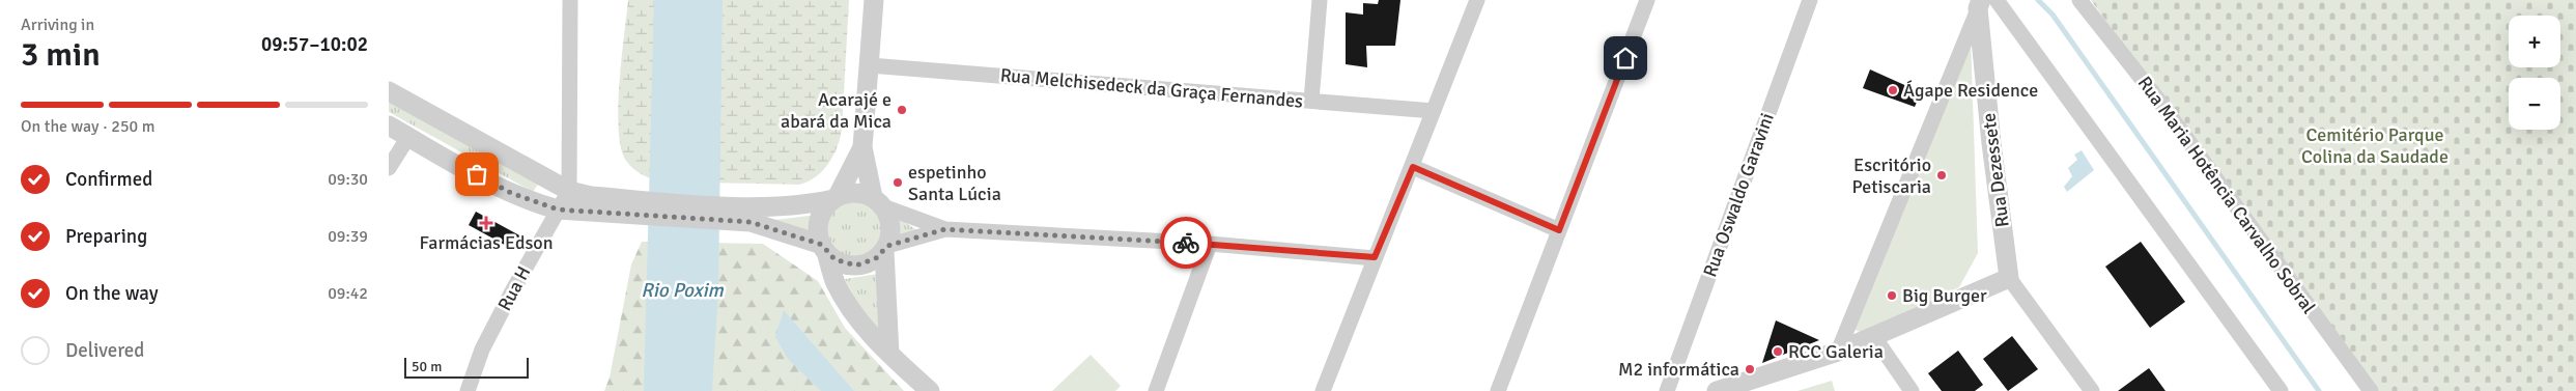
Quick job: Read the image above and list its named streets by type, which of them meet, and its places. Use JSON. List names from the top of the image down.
{
  "streets": {
    "street": [
      "Rua Melchisedeck da Graça Fernandes",
      "Rua Dezessete",
      "Rua Oswaldo Garavini",
      "Rua Maria Hotência Carvalho Sobral",
      "Rua H"
    ]
  },
  "water": ["Rio Poxim"],
  "parks": ["Cemitério Parque Colina da Saudade"],
  "places": {
    "other": [
      "Ágape Residence",
      "Acarajé e abará da Mica",
      "Escritório Petiscaria",
      "espetinho Santa Lúcia",
      "Big Burger",
      "RCC Galeria",
      "M2 informática"
    ],
    "health": ["Farmácias Edson"]
  },
  "scale_bar": "50 m",
  "page": {
    "heading": ["3 min", "Arriving in", "09:57–10:02"],
    "map_buttons": ["+", "−"],
    "bar": "On the way · 250 m",
    "list": [
      ["Confirmed", "09:30"],
      ["Preparing", "09:39"],
      ["On the way", "09:42"],
      "Delivered"
    ],
    "scale": "50 m"
  }
}
